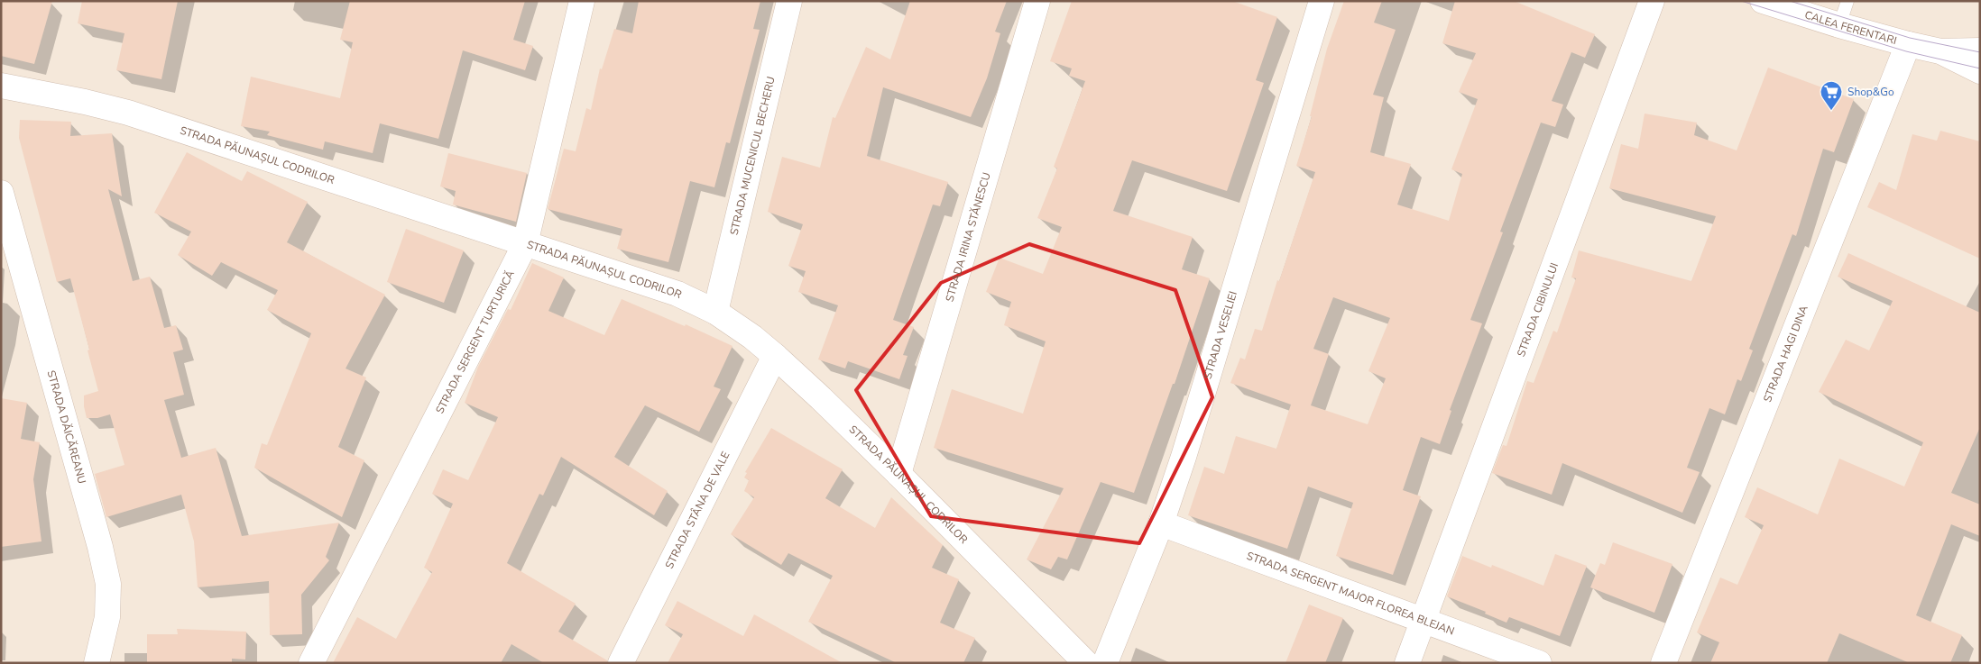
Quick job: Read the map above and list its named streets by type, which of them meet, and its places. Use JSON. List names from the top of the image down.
{
  "streets": {
    "street": [
      "CALEA FERENTARI",
      "STRADA PĂUNAȘUL CODRILOR",
      "STRADA MUCENICUL BECHERU",
      "STRADA IRINA STĂNESCU",
      "STRADA CIBINULUI",
      "STRADA VESELIEI",
      "STRADA SERGENT TURTURICĂ",
      "STRADA HAGI DINA",
      "STRADA DĂICĂREANU",
      "STRADA STÂNA DE VALE",
      "STRADA SERGENT MAJOR FLOREA BLEJAN"
    ]
  },
  "crossings": [
    ["CALEA FERENTARI", "STRADA HAGI DINA"],
    ["STRADA PĂUNAȘUL CODRILOR", "STRADA MUCENICUL BECHERU"],
    ["STRADA PĂUNAȘUL CODRILOR", "STRADA IRINA STĂNESCU"],
    ["STRADA PĂUNAȘUL CODRILOR", "STRADA SERGENT TURTURICĂ"],
    ["STRADA PĂUNAȘUL CODRILOR", "STRADA STÂNA DE VALE"],
    ["STRADA CIBINULUI", "STRADA SERGENT MAJOR FLOREA BLEJAN"],
    ["STRADA VESELIEI", "STRADA SERGENT MAJOR FLOREA BLEJAN"]
  ],
  "places": {
    "supermarket": ["Shop&Go"]
  }
}
